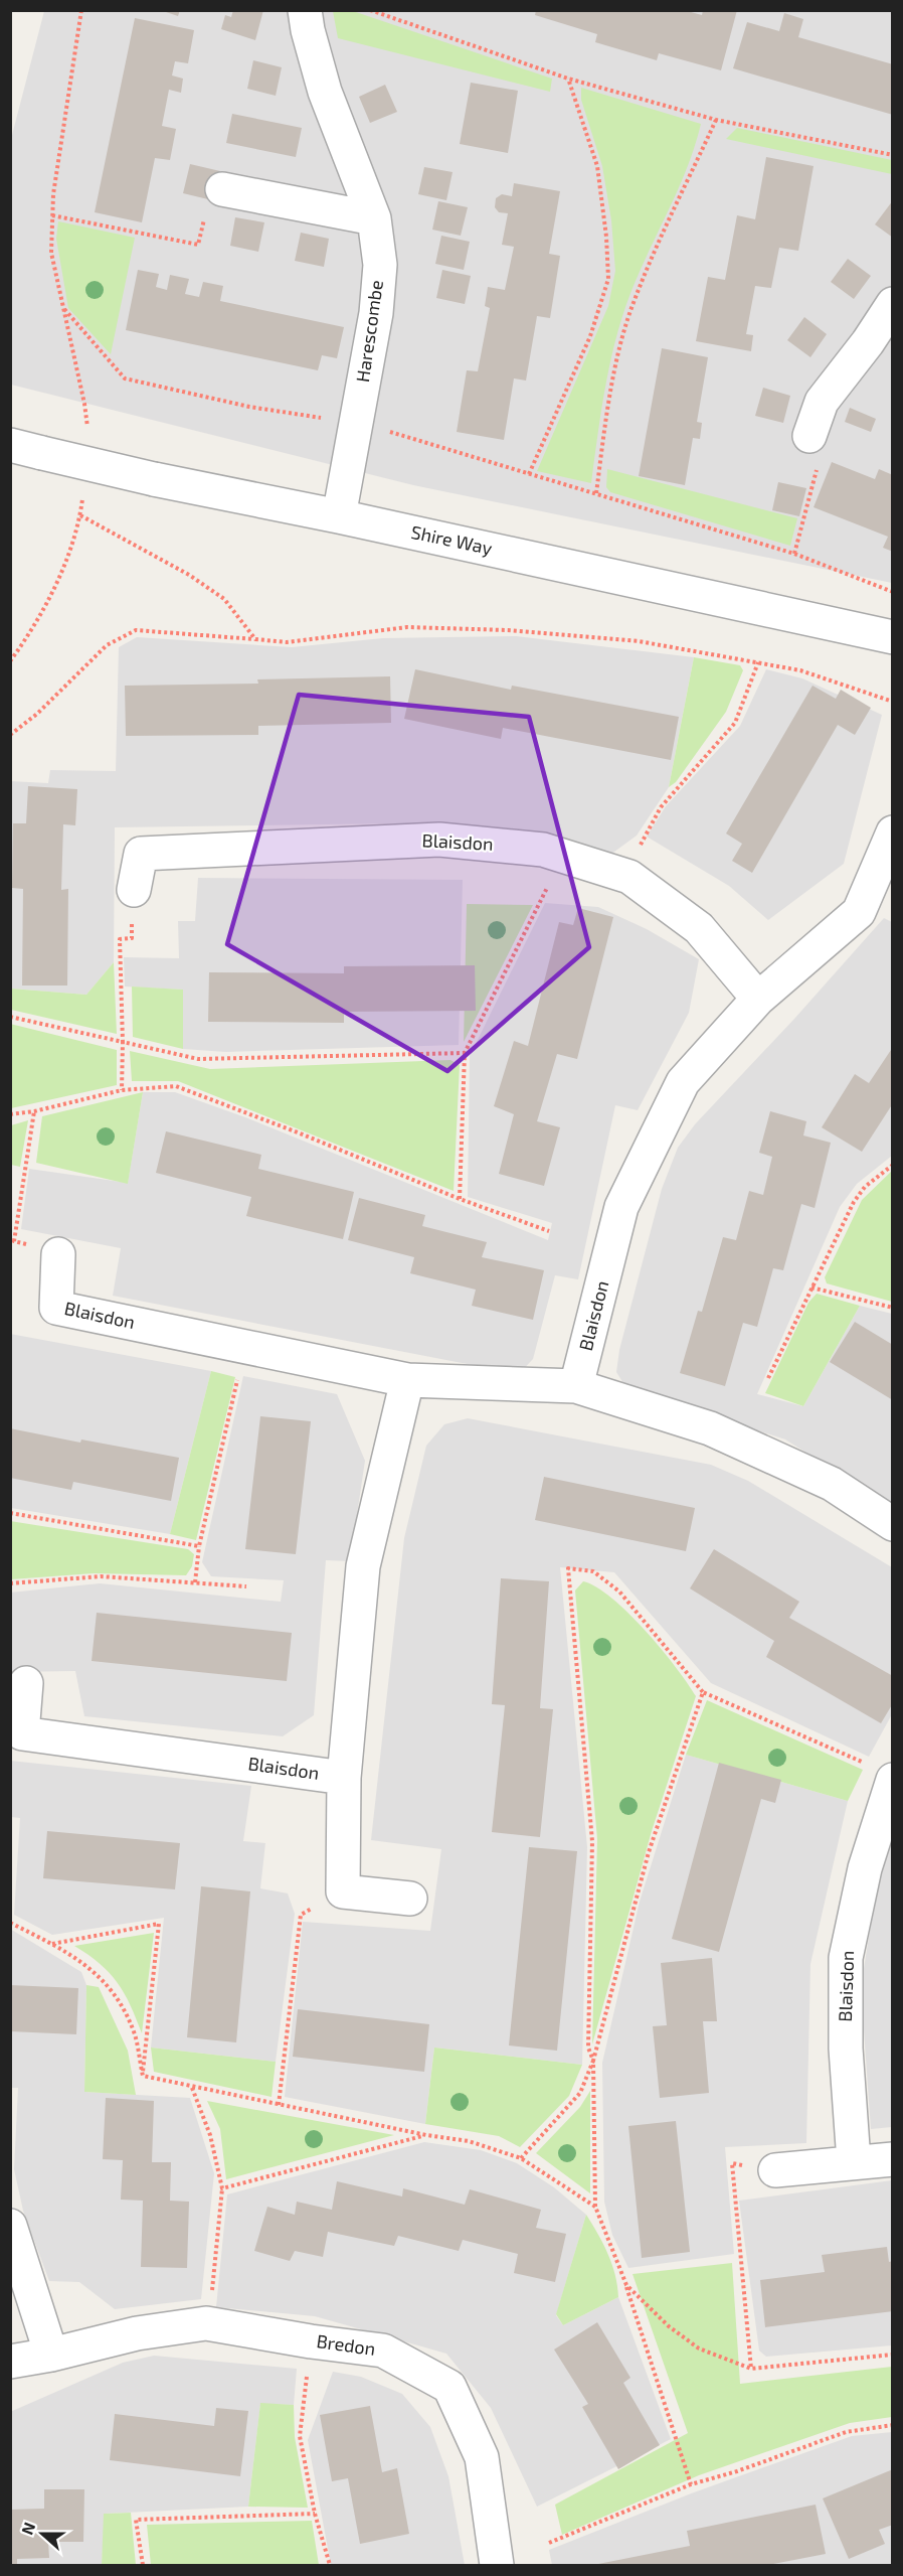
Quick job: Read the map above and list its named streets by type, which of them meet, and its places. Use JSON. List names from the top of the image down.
{
  "streets": {
    "street": [
      "Harescombe",
      "Shire Way",
      "Blaisdon",
      "Bredon"
    ]
  },
  "crossings": [
    ["Harescombe", "Shire Way"]
  ],
  "north": "left"
}
